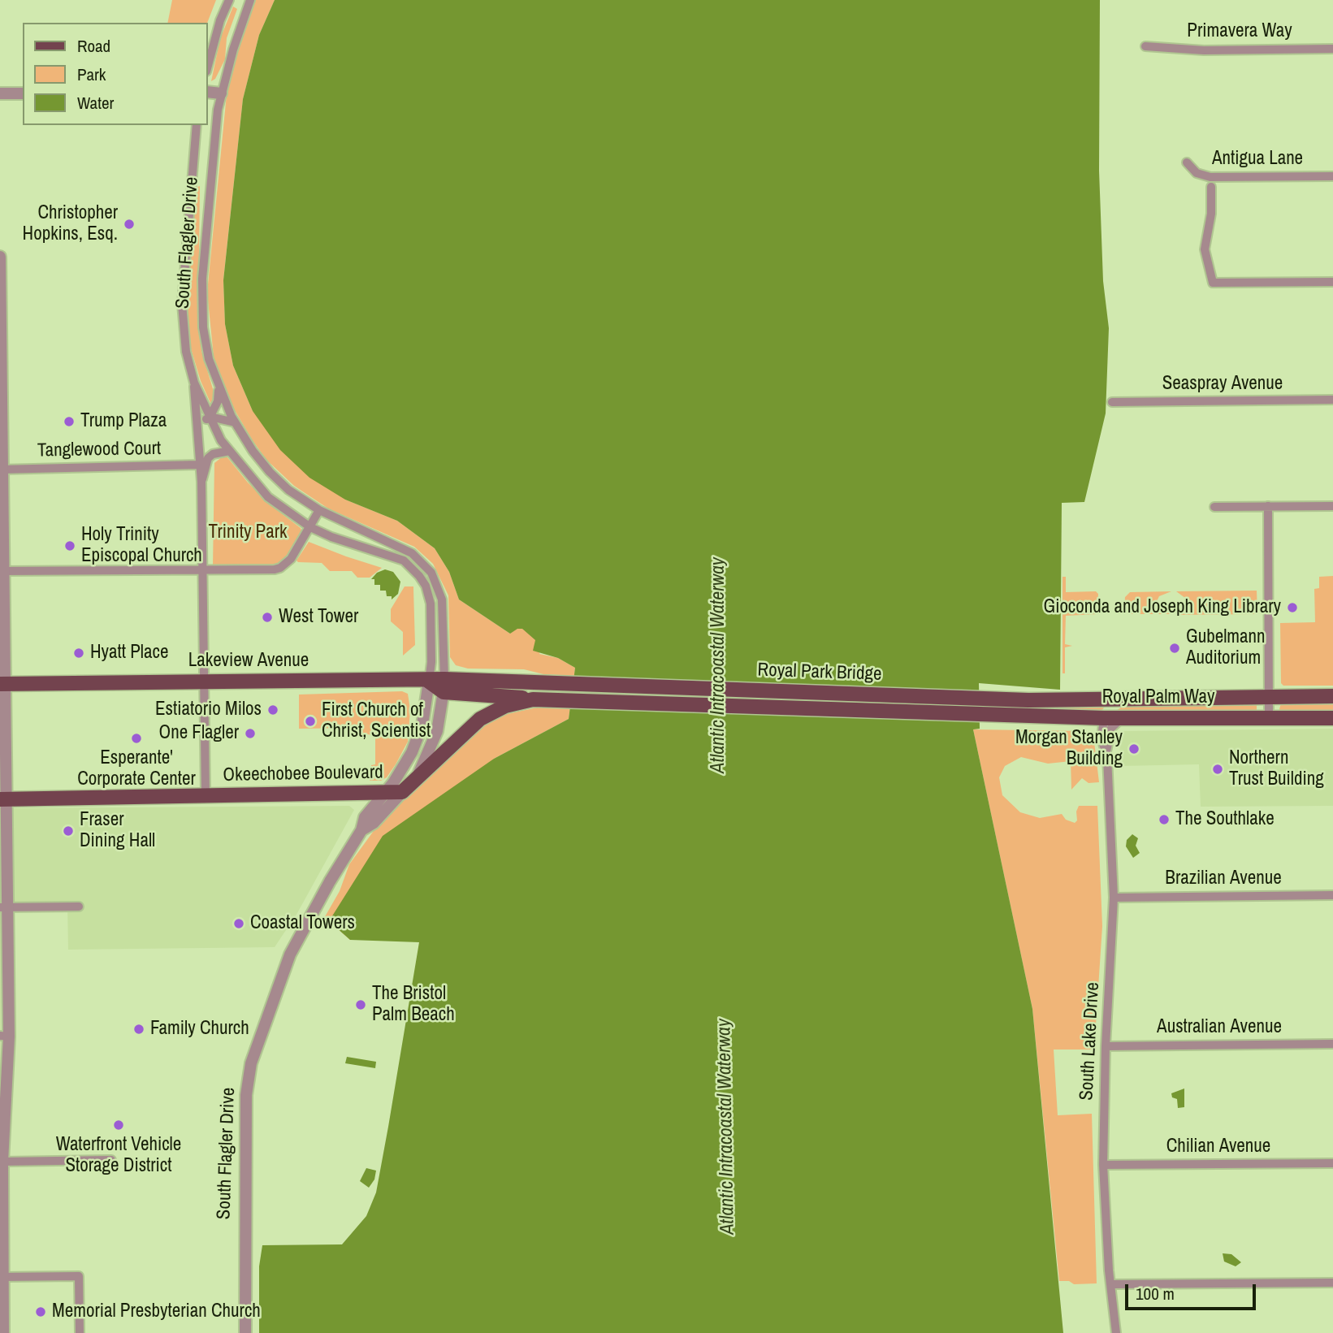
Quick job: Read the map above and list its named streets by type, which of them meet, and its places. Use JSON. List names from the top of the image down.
{
  "streets": {
    "main road": [
      "South Flagler Drive",
      "Lakeview Avenue",
      "Royal Park Bridge",
      "Royal Palm Way",
      "Okeechobee Boulevard"
    ],
    "street": [
      "Primavera Way",
      "Antigua Lane",
      "Seaspray Avenue",
      "Tanglewood Court",
      "Brazilian Avenue",
      "Australian Avenue",
      "South Lake Drive",
      "Chilian Avenue"
    ]
  },
  "crossings": [
    ["South Flagler Drive", "Lakeview Avenue"],
    ["South Flagler Drive", "Royal Park Bridge"],
    ["South Flagler Drive", "Okeechobee Boulevard"],
    ["Royal Park Bridge", "Royal Palm Way"],
    ["Royal Palm Way", "South Lake Drive"],
    ["Brazilian Avenue", "South Lake Drive"],
    ["Australian Avenue", "South Lake Drive"],
    ["South Lake Drive", "Chilian Avenue"]
  ],
  "water": ["Atlantic Intracoastal Waterway"],
  "parks": ["Trinity Park"],
  "places": [
    "Christopher Hopkins, Esq.",
    "Trump Plaza",
    "Holy Trinity Episcopal Church",
    "Gioconda and Joseph King Library",
    "West Tower",
    "Gubelmann Auditorium",
    "Hyatt Place",
    "Estiatorio Milos",
    "First Church of Christ, Scientist",
    "One Flagler",
    "Esperante' Corporate Center",
    "Morgan Stanley Building",
    "Northern Trust Building",
    "The Southlake",
    "Fraser Dining Hall",
    "Coastal Towers",
    "The Bristol Palm Beach",
    "Family Church",
    "Waterfront Vehicle Storage District",
    "Memorial Presbyterian Church"
  ],
  "legend": ["Road", "Park", "Water"],
  "scale_bar": "100 m"
}
